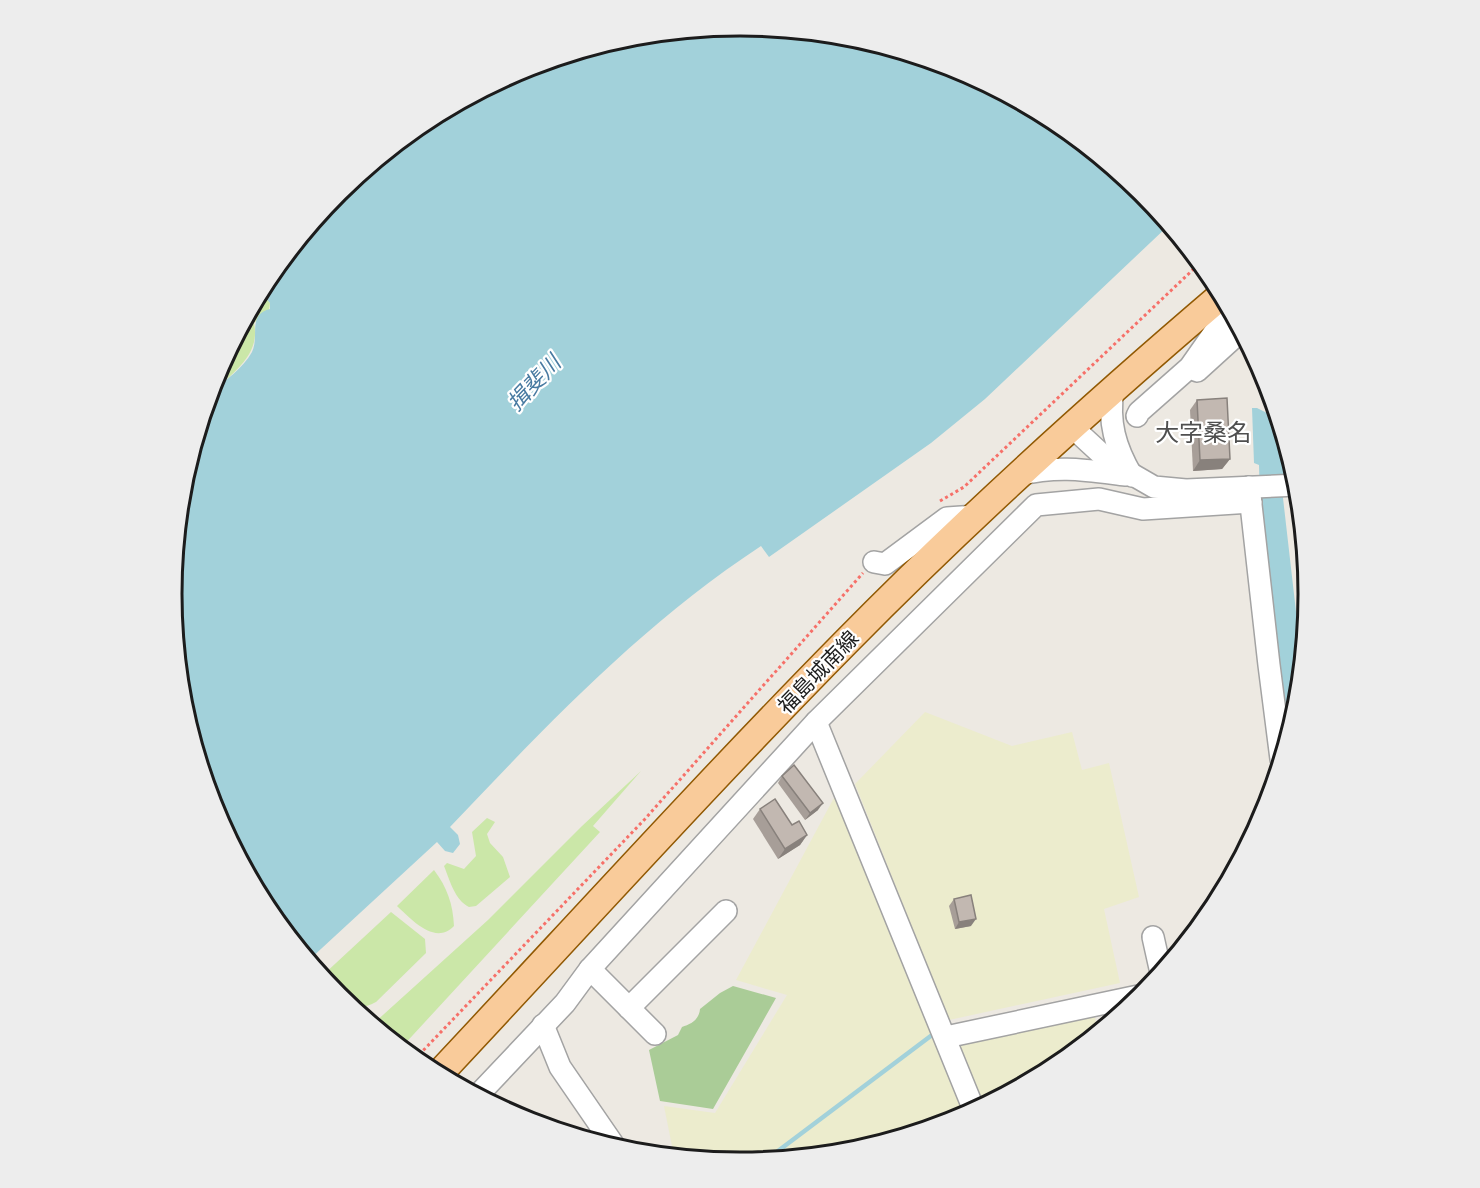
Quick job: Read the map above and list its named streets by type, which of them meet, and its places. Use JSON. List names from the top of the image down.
{
  "streets": {
    "main road": ["福島城南線"]
  },
  "districts": ["大字桑名"],
  "water": ["揖斐川"]
}
